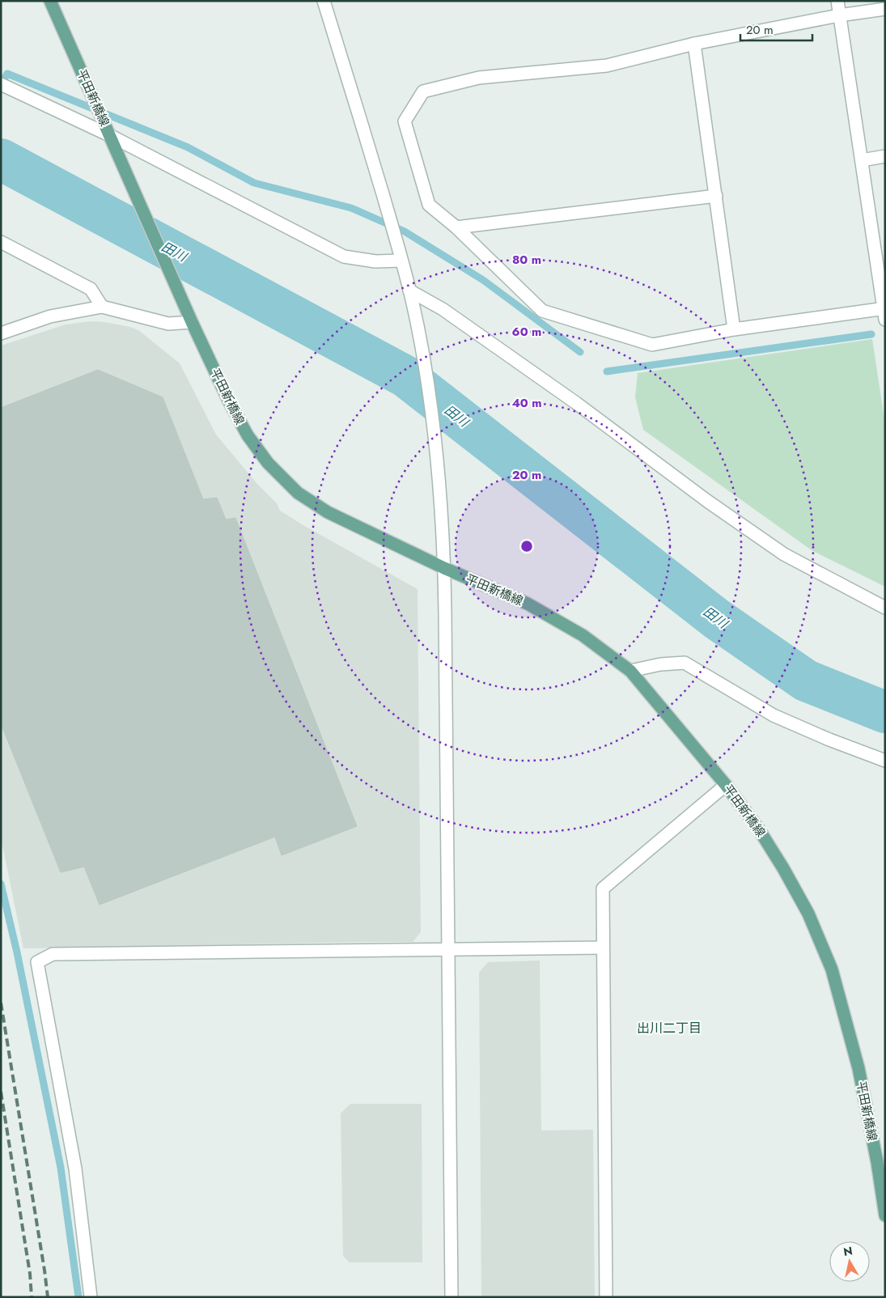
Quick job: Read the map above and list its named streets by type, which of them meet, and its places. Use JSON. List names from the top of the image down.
{
  "streets": {
    "main road": ["平田新橋線"]
  },
  "districts": ["出川二丁目"],
  "water": ["田川"],
  "scale_bar": "20 m",
  "north": "top",
  "rings": [
    "80 m",
    "60 m",
    "40 m",
    "20 m"
  ]
}
